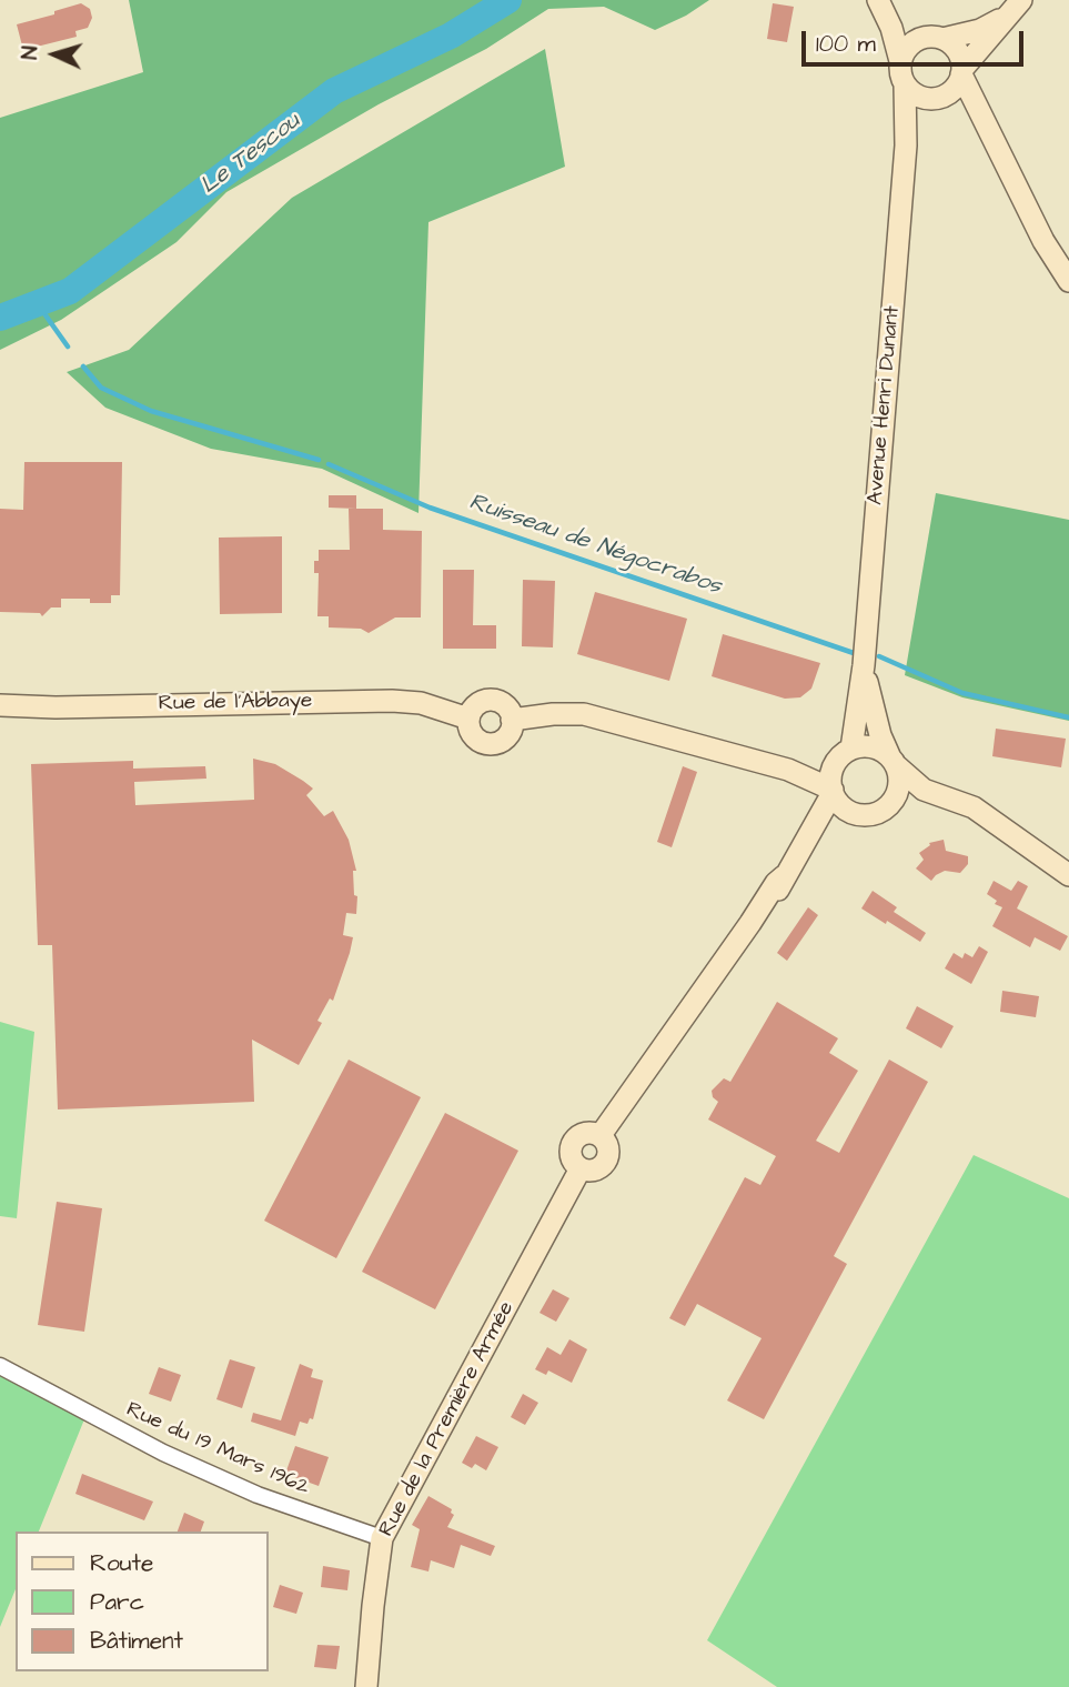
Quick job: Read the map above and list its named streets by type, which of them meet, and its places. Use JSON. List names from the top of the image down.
{
  "streets": {
    "main road": ["Avenue Henri Dunant", "Rue de l'Abbaye", "Rue de la Première Armée"],
    "street": ["Rue du 19 Mars 1962"]
  },
  "crossings": [
    ["Avenue Henri Dunant", "Rue de la Première Armée"],
    ["Rue de la Première Armée", "Rue du 19 Mars 1962"]
  ],
  "water": ["Le Tescou", "Ruisseau de Négocrabos"],
  "legend": ["Route", "Parc", "Bâtiment"],
  "scale_bar": "100 m",
  "north": "left"
}
